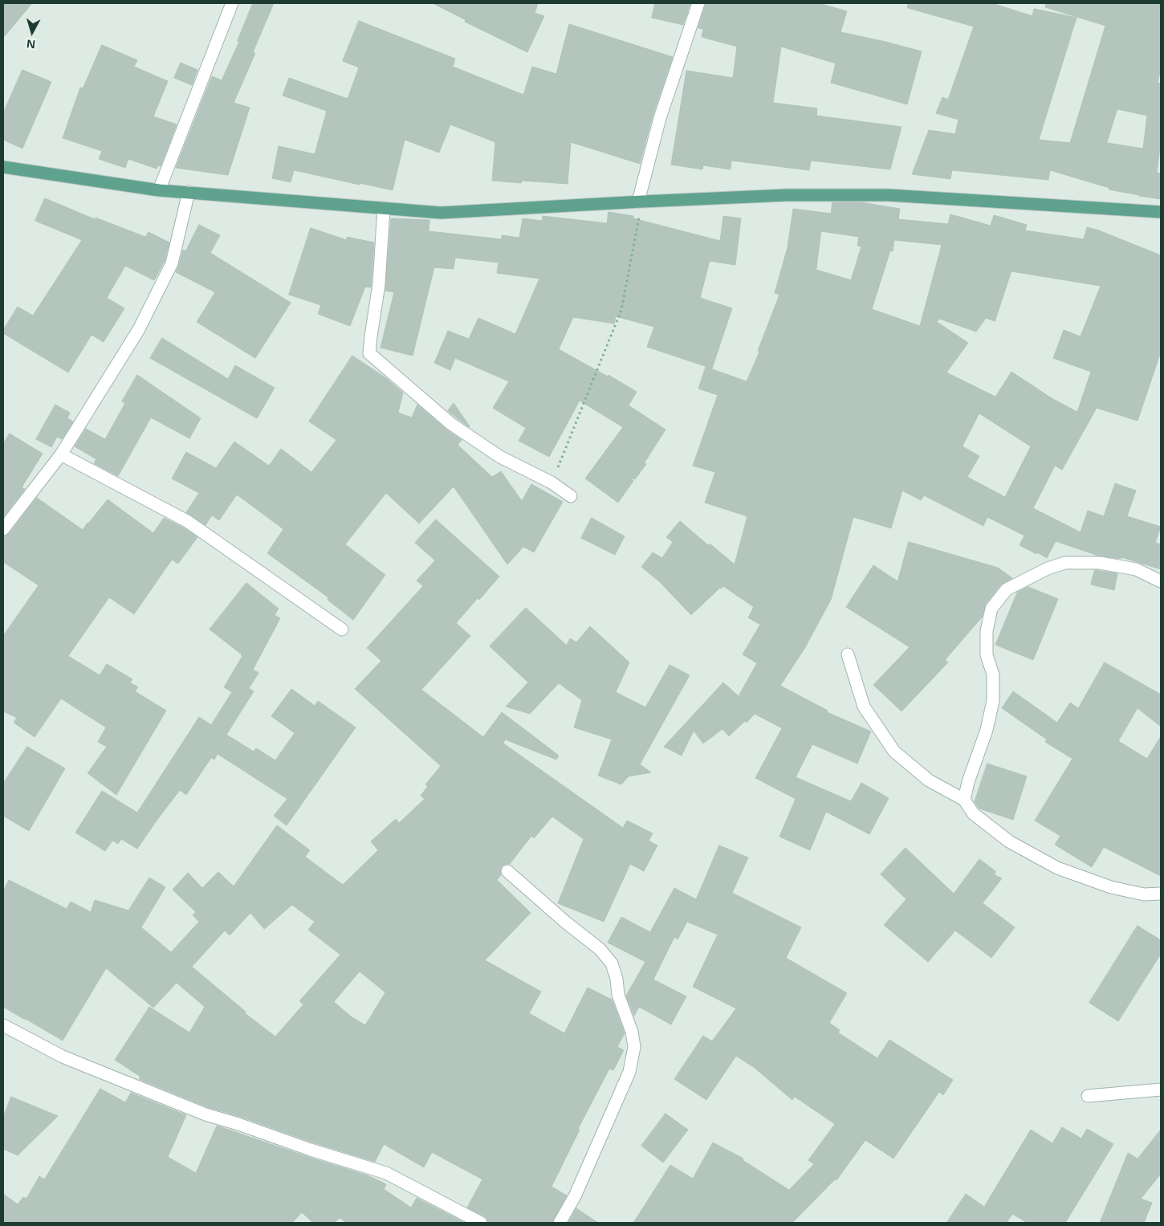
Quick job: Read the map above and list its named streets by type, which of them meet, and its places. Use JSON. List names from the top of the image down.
{
  "north": "bottom"
}
